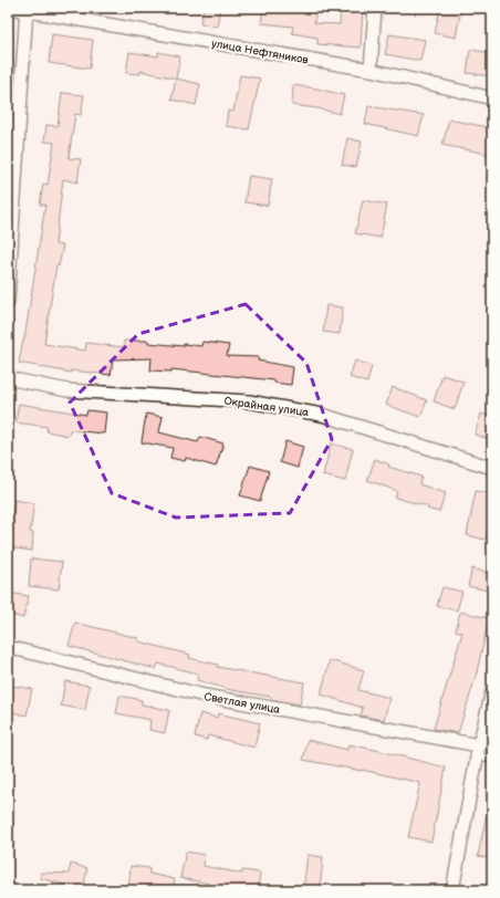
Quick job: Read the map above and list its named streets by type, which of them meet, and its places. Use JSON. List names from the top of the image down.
{
  "streets": {
    "street": ["улица Нефтяников", "Окрайная улица", "Светлая улица"]
  }
}
